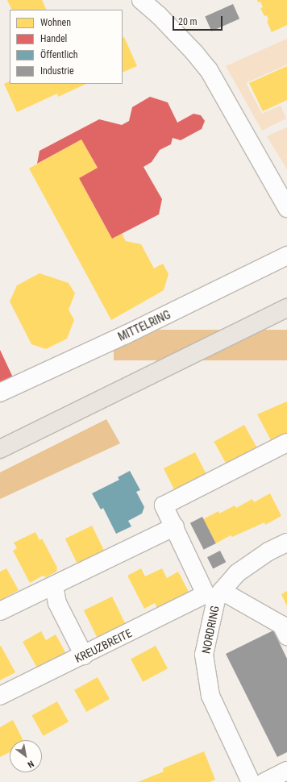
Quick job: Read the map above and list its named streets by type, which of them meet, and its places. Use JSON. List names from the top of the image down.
{
  "streets": {
    "street": ["MITTELRING", "NORDRING", "KREUZBREITE"]
  },
  "crossings": [
    ["NORDRING", "KREUZBREITE"]
  ],
  "legend": [
    "Wohnen",
    "Handel",
    "Öffentlich",
    "Industrie"
  ],
  "scale_bar": "20 m",
  "north": "bottom right"
}
